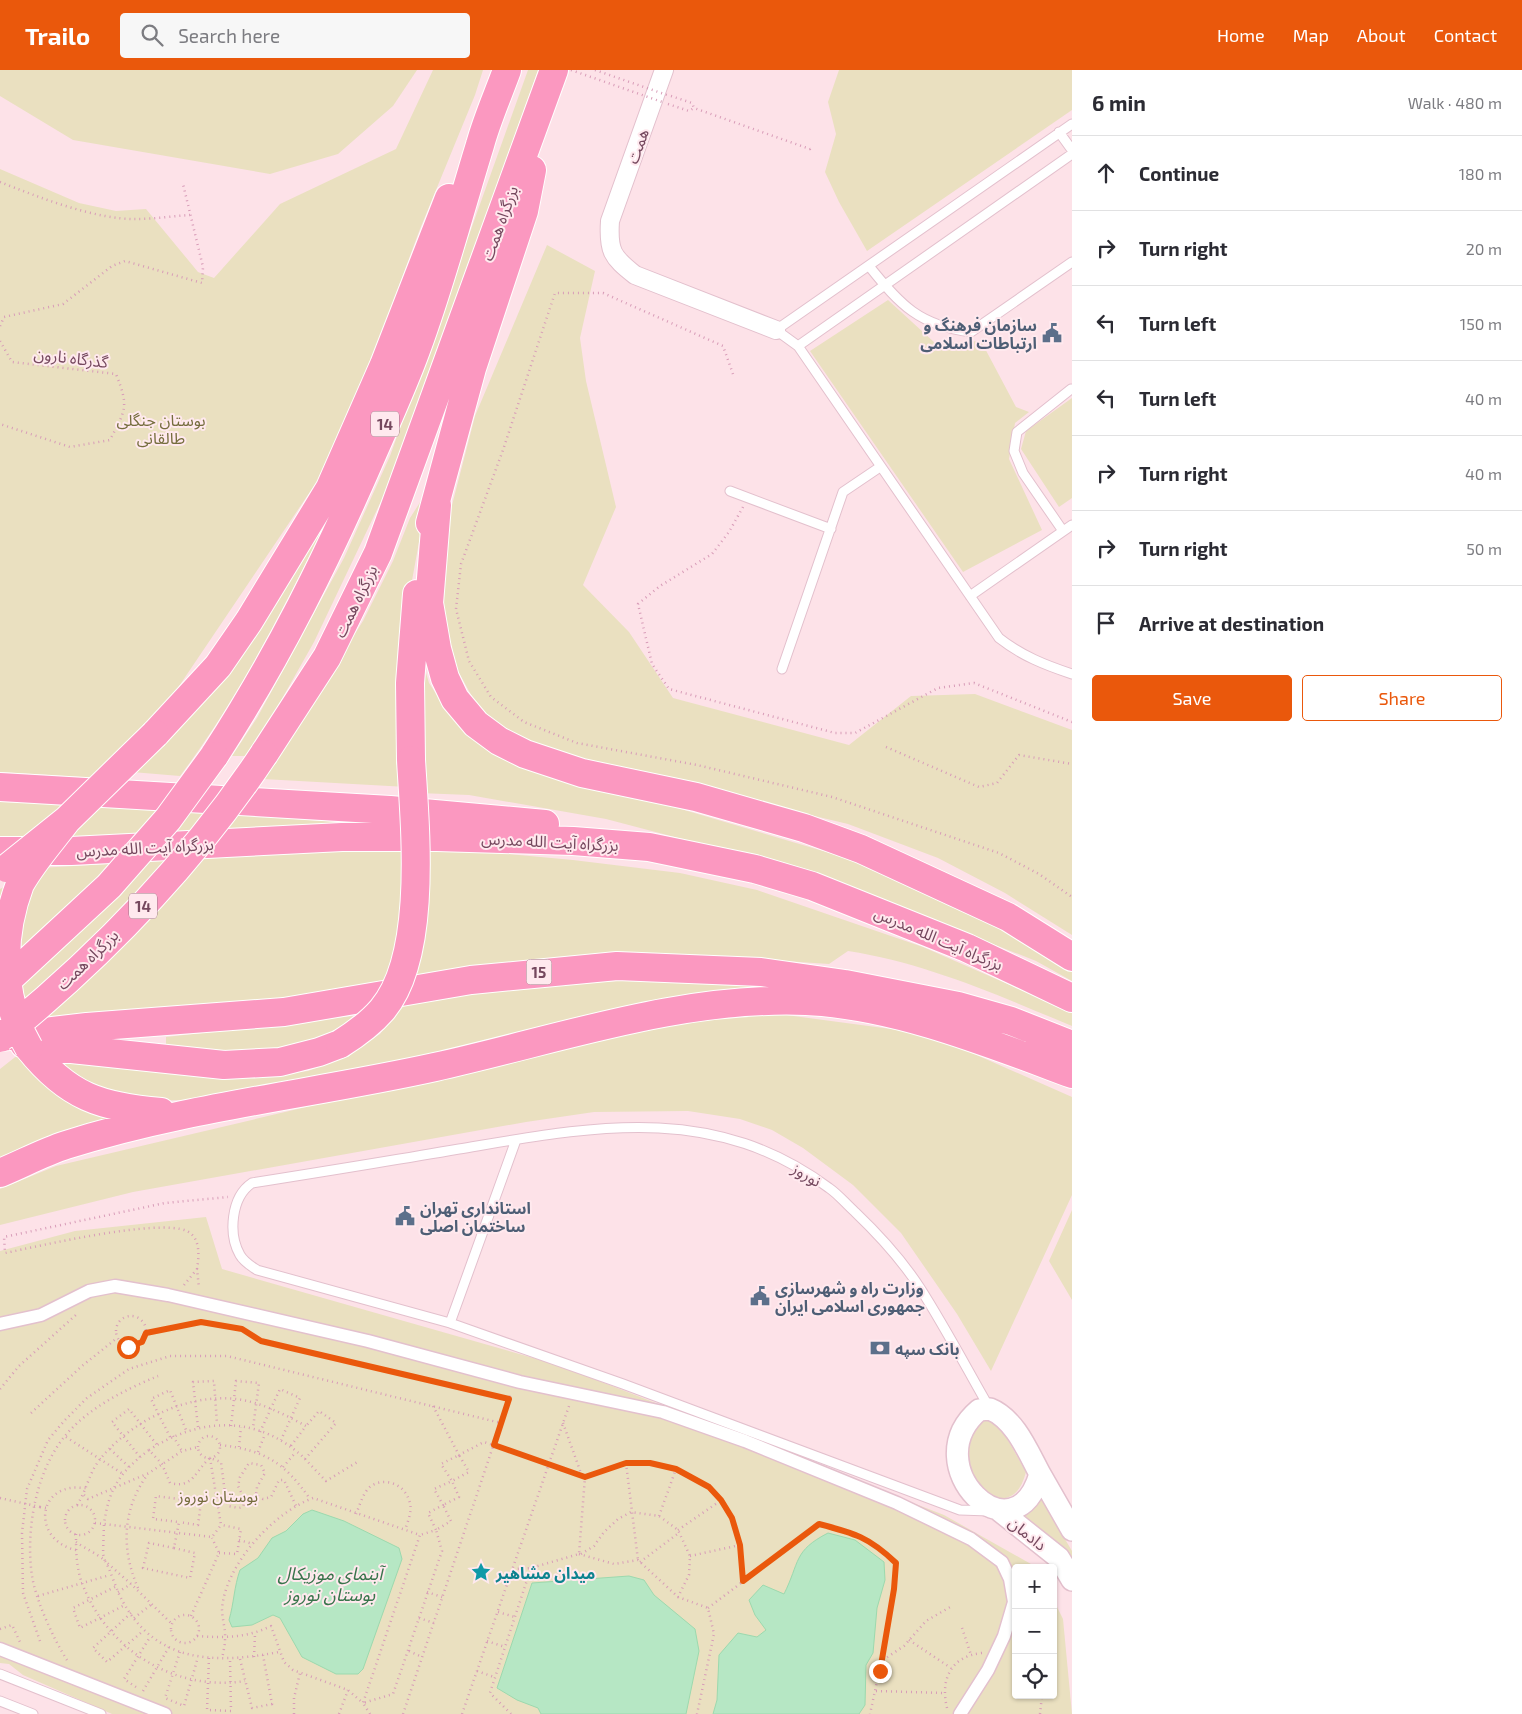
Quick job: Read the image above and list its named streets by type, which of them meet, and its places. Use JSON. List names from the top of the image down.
{
  "streets": {
    "highway": [
      "بزرگراه همت",
      "14",
      "بزرگراه آیت الله مدرس",
      "15"
    ],
    "street": ["همت", "دادمان"],
    "lane": ["نوروز"],
    "path": ["گذرگاه نارون"]
  },
  "crossings": [
    ["بزرگراه همت", "15"],
    ["نوروز", "دادمان"]
  ],
  "water": ["آبنمای موزیکال بوستان نوروز"],
  "parks": ["بوستان جنگلی طالقانی", "بوستان نوروز"],
  "places": {
    "public building": ["سازمان فرهنگ و ارتباطات اسلامی", "استانداری تهران ساختمان اصلی", "وزارت راه و شهرسازی جمهوری اسلامی ایران"],
    "bank": ["بانک سپه"],
    "place": ["میدان مشاهیر"]
  },
  "page": {
    "header": "Trailo",
    "search": "Search here",
    "nav": [
      "Home",
      "Map",
      "About",
      "Contact"
    ],
    "heading": ["6 min", "Walk · 480 m"],
    "list": [
      ["Continue", "180 m"],
      ["Turn right", "20 m"],
      ["Turn left", "150 m"],
      ["Turn left", "40 m"],
      ["Turn right", "40 m"],
      ["Turn right", "50 m"],
      "Arrive at destination"
    ],
    "buttons": ["Save", "Share"],
    "map_buttons": ["+", "−"]
  }
}
